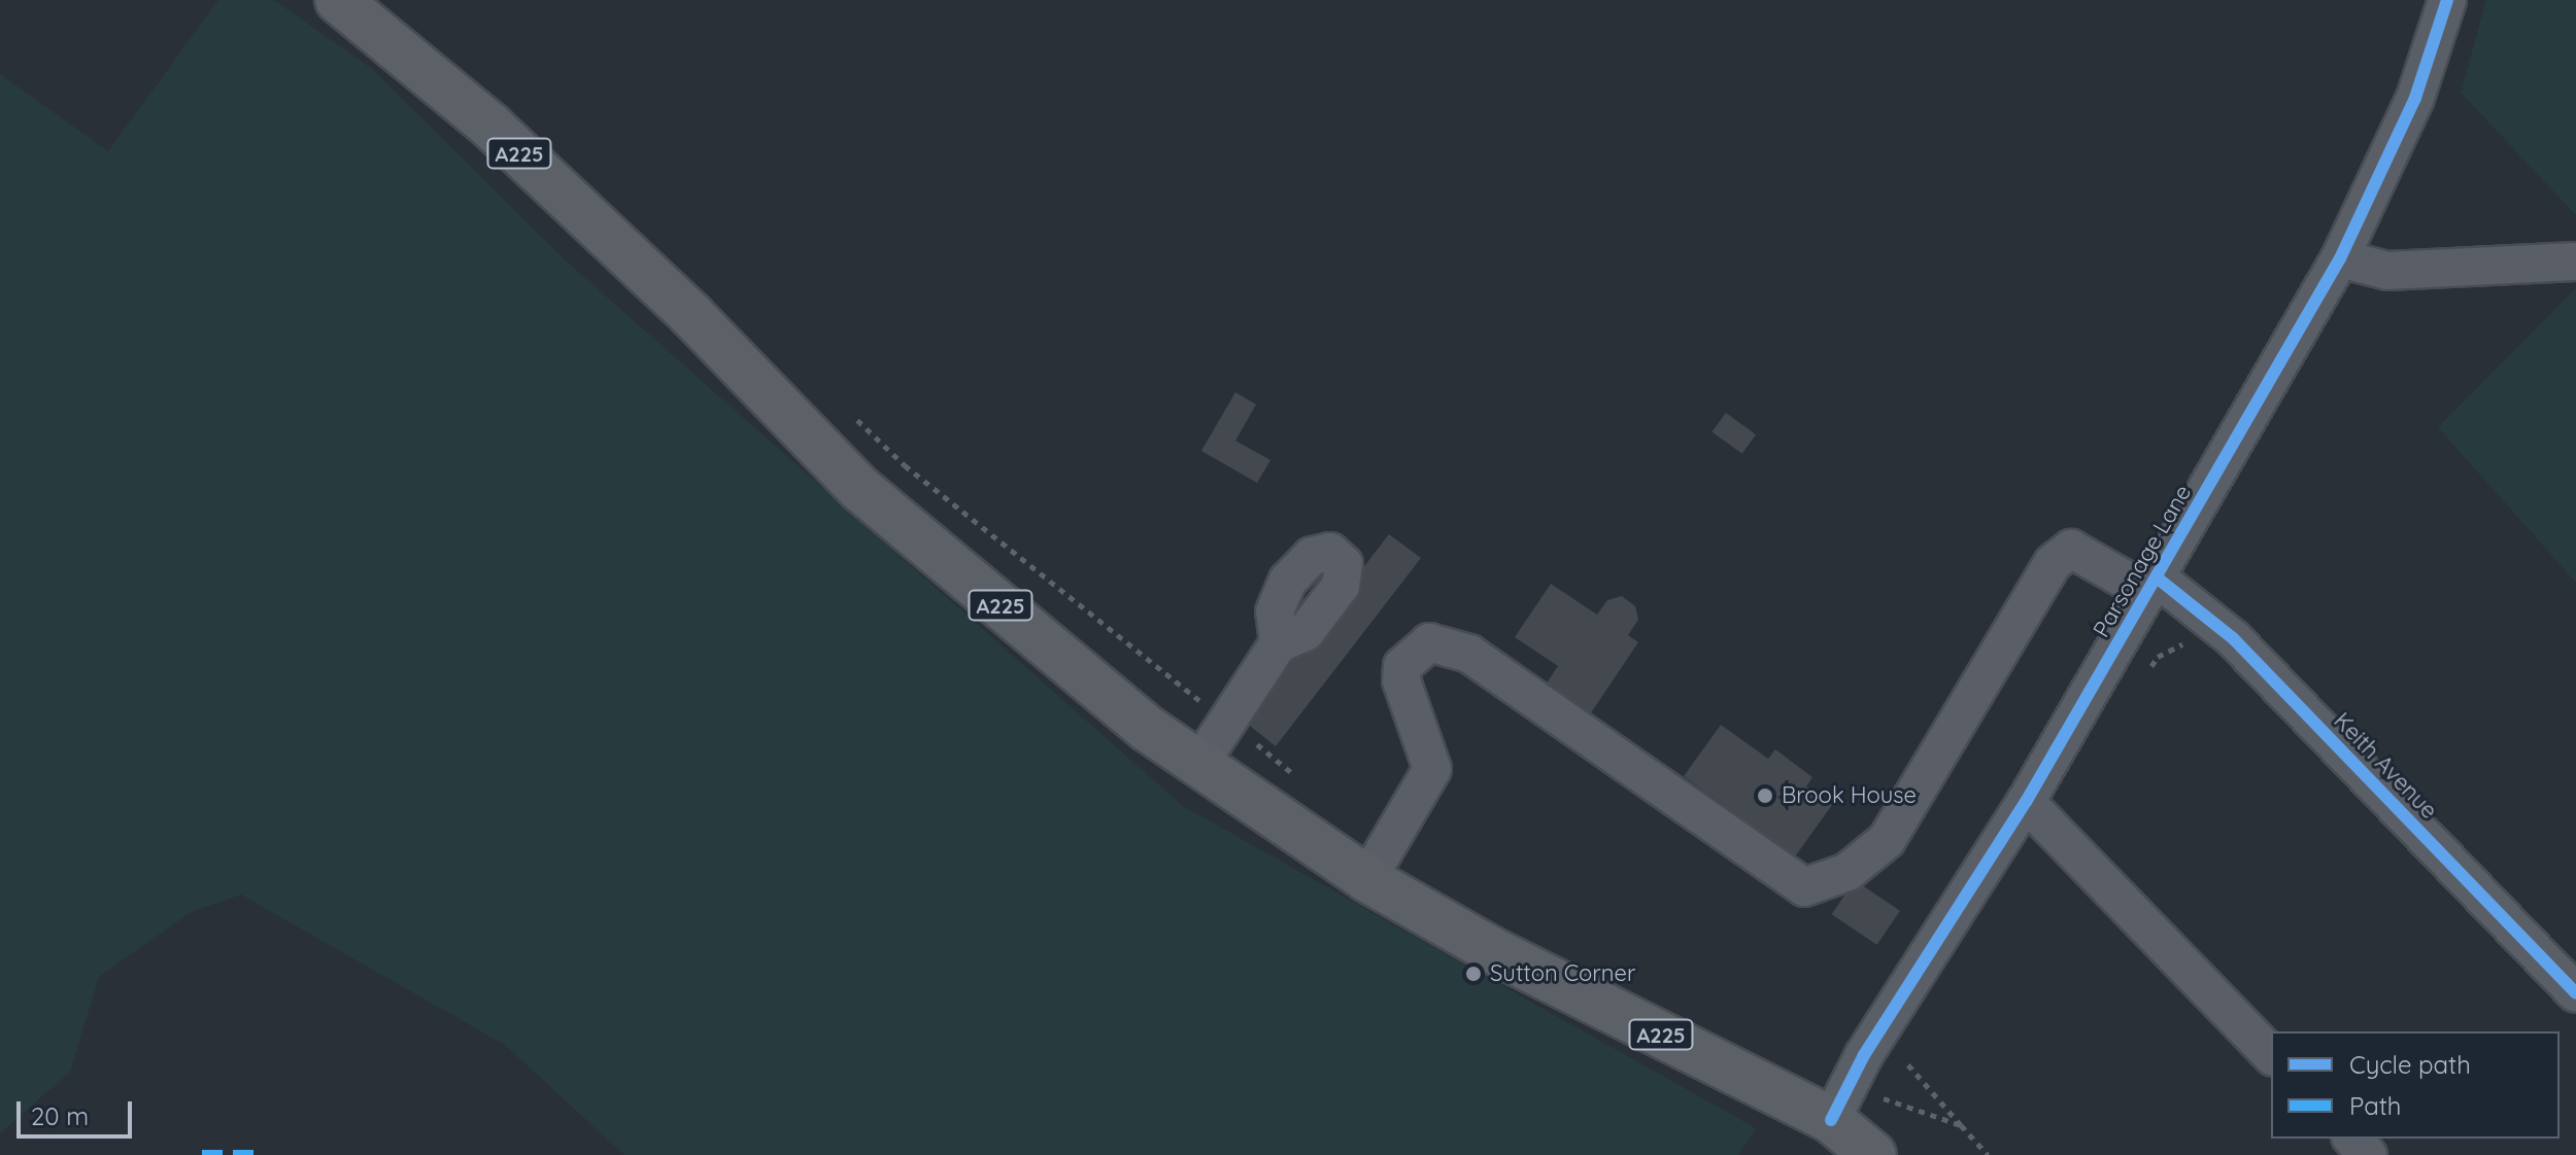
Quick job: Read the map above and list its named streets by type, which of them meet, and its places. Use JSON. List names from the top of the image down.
{
  "streets": {
    "main road": ["A225"],
    "street": ["Parsonage Lane", "Keith Avenue"]
  },
  "crossings": [
    ["A225", "Parsonage Lane"],
    ["A225", "Keith Avenue"],
    ["Parsonage Lane", "Keith Avenue"]
  ],
  "places": ["Brook House", "Sutton Corner"],
  "legend": ["Cycle path", "Path"],
  "scale_bar": "20 m"
}
